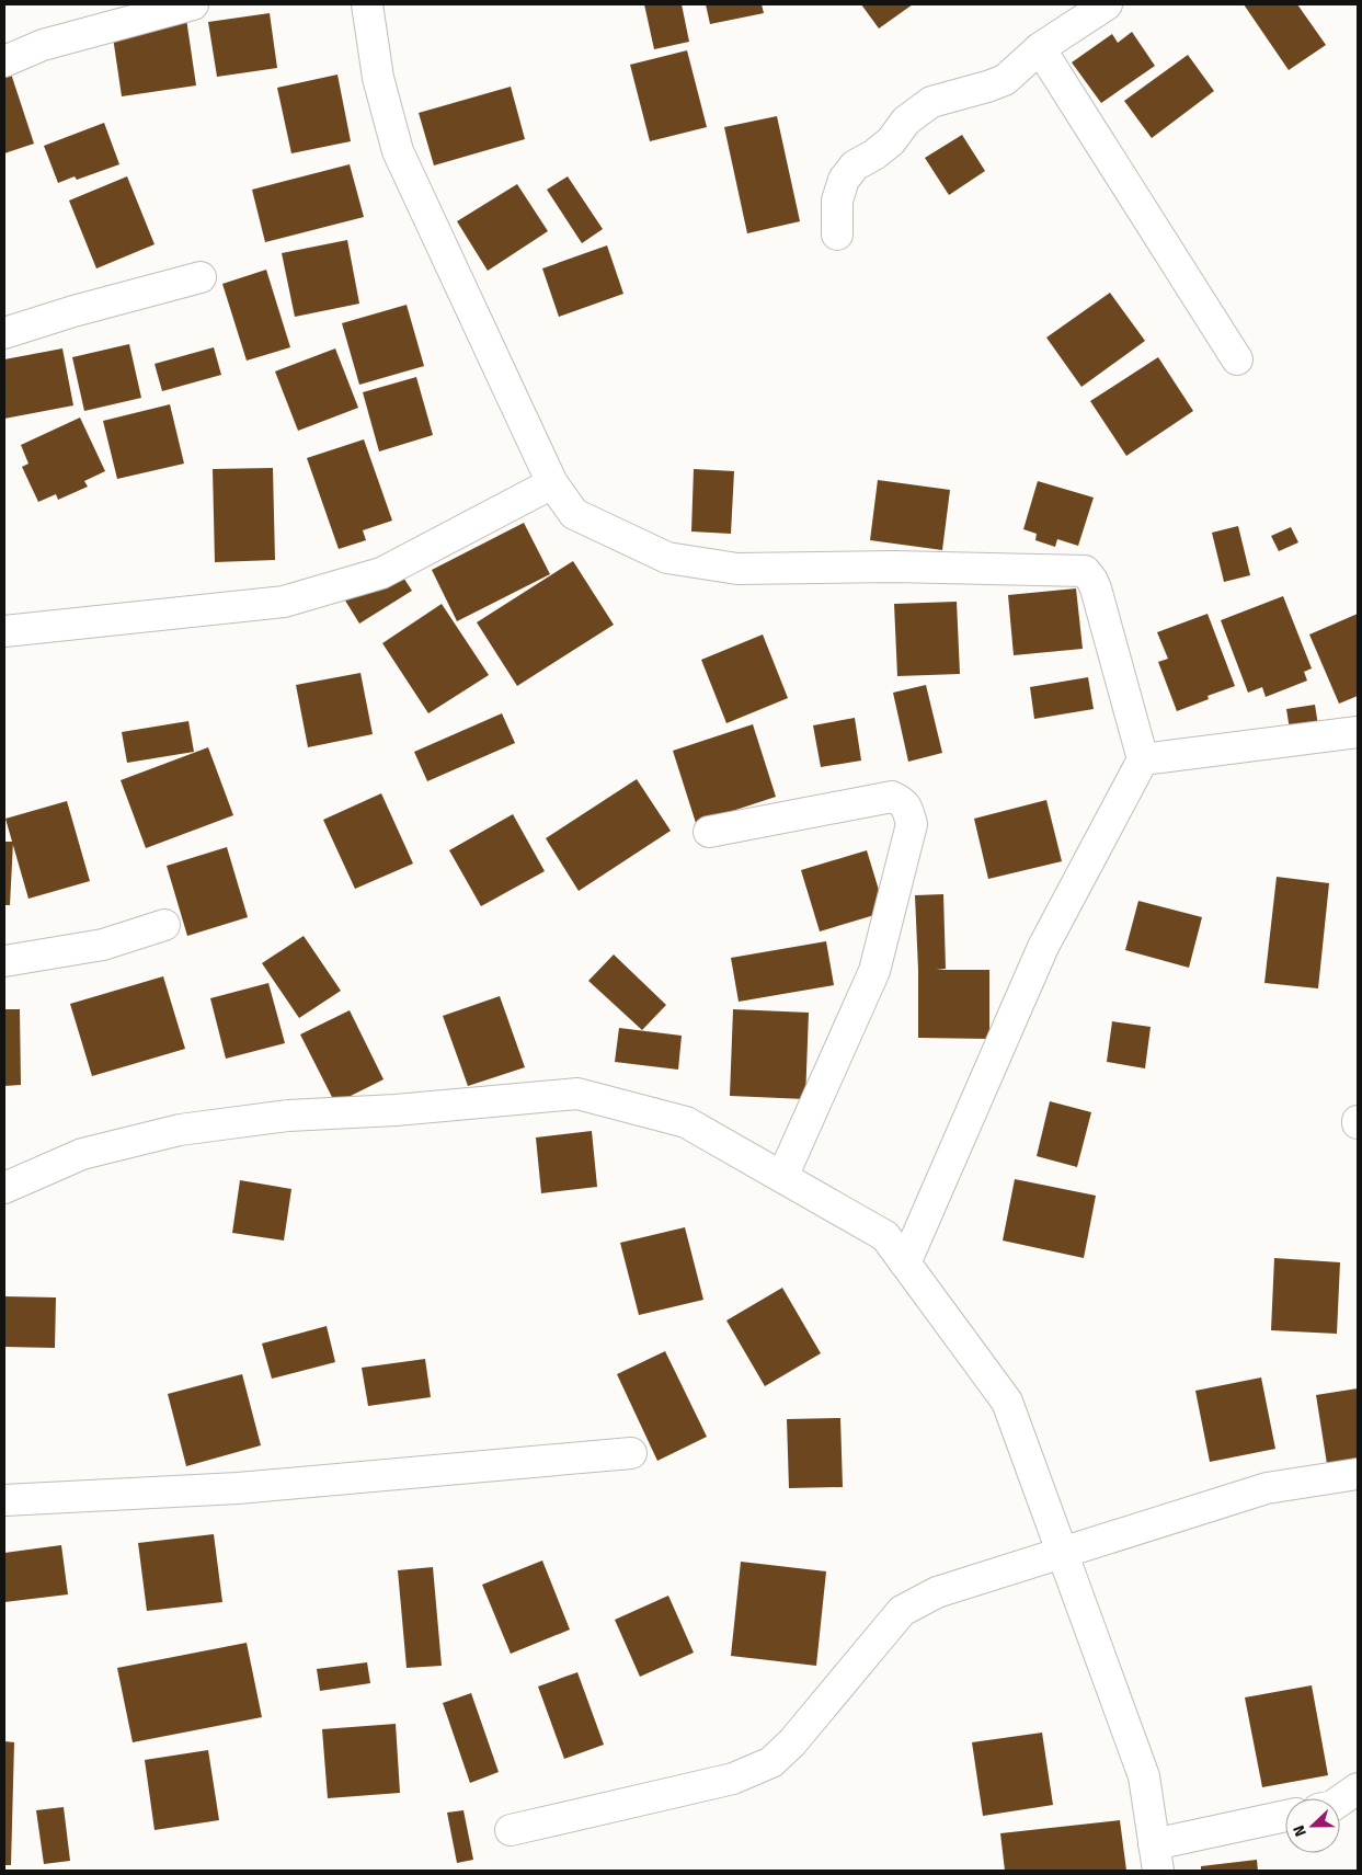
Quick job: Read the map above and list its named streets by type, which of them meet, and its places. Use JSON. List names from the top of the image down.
{
  "north": "left"
}
